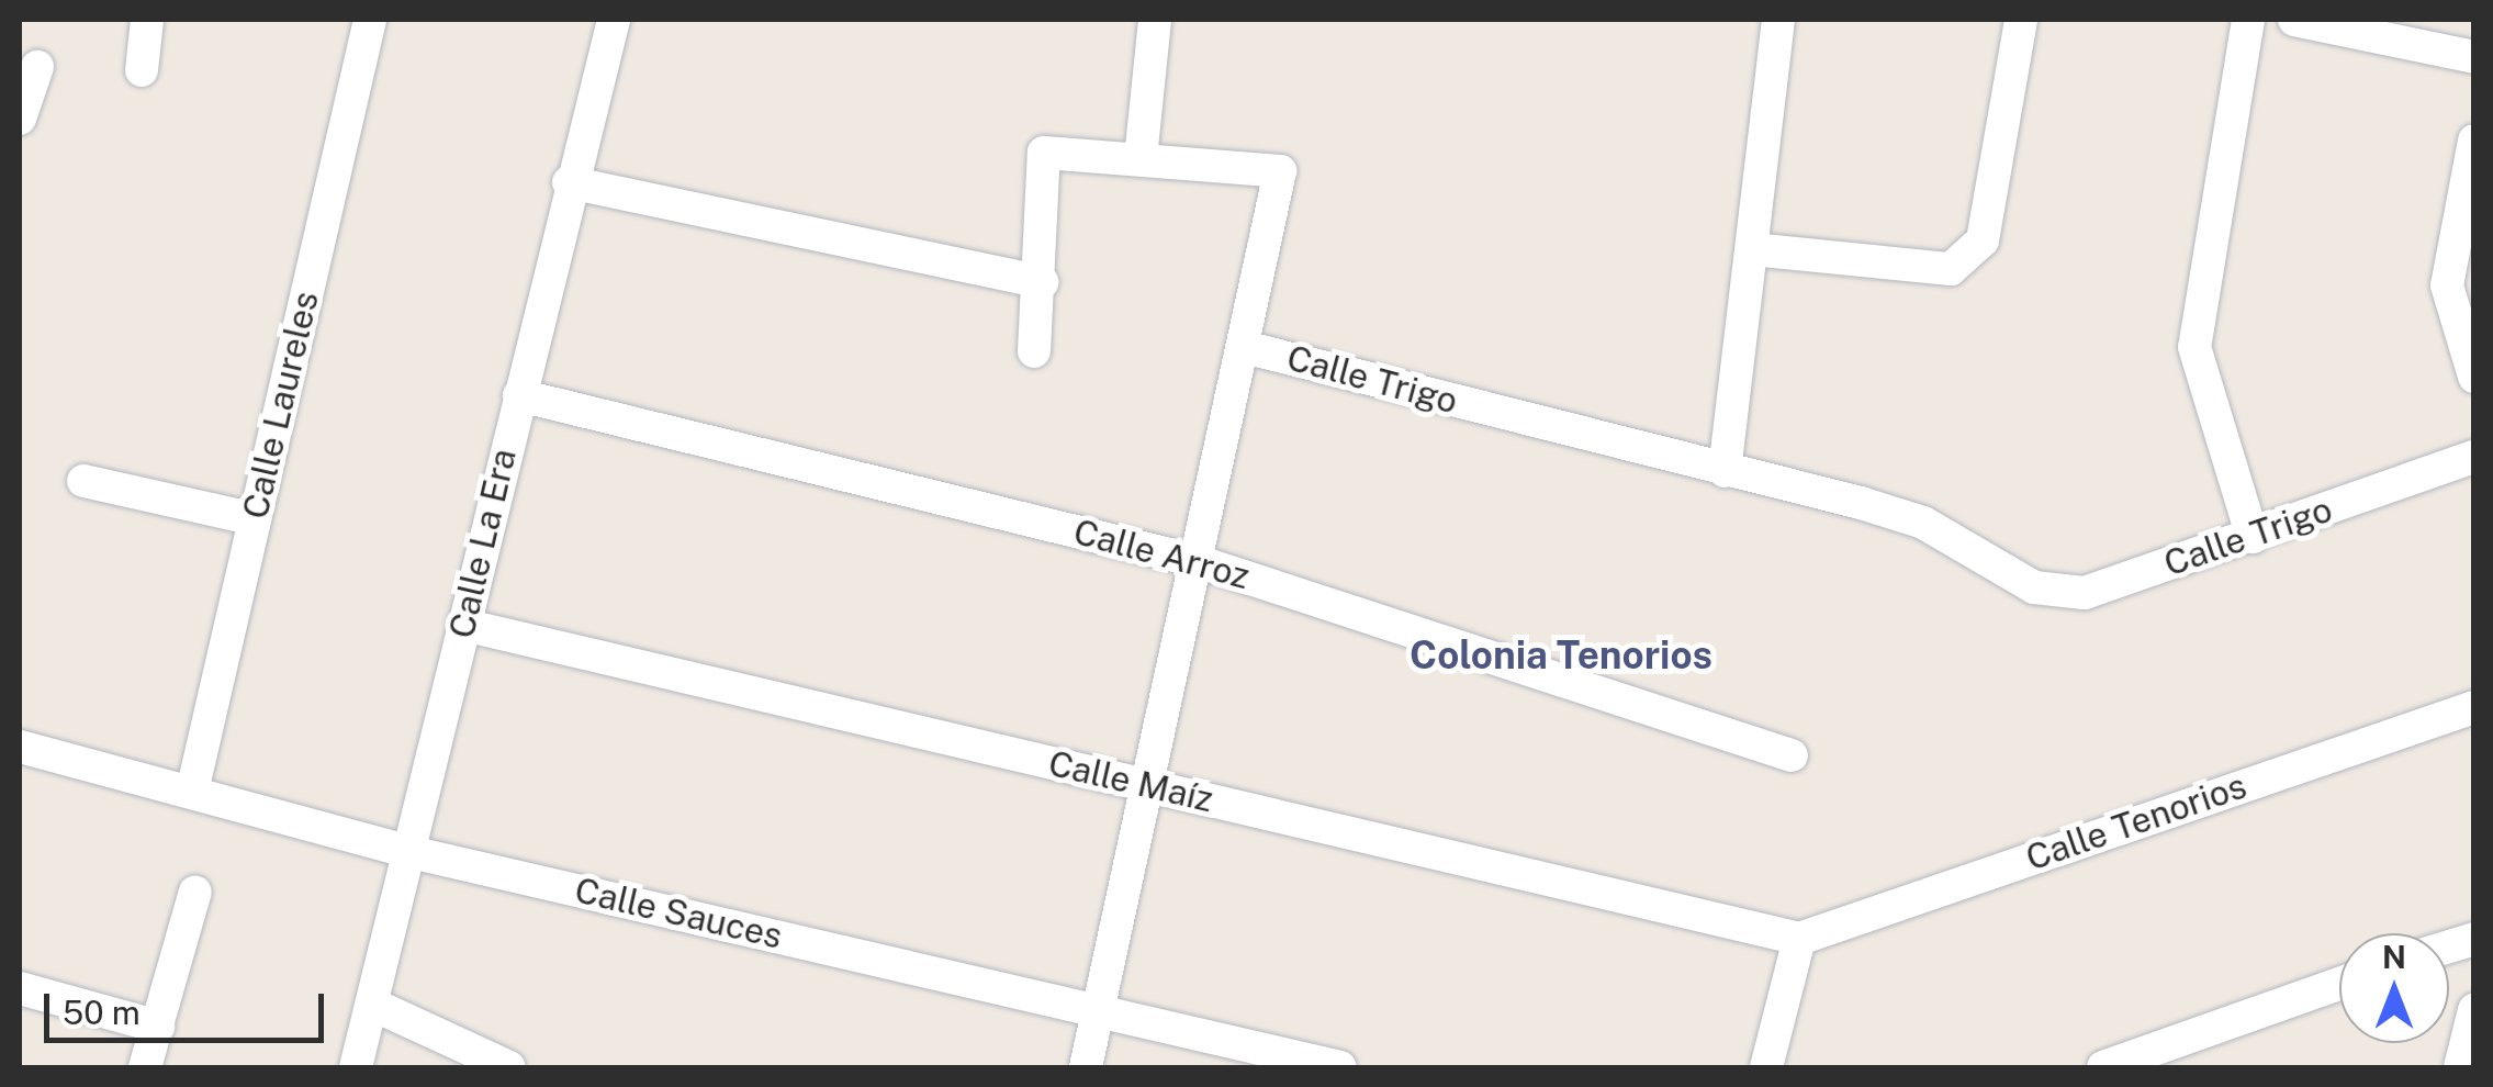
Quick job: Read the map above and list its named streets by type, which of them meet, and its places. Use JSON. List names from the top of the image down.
{
  "streets": {
    "street": [
      "Calle Trigo",
      "Calle Laureles",
      "Calle La Era",
      "Calle Arroz",
      "Calle Maíz",
      "Calle Tenorios",
      "Calle Sauces"
    ]
  },
  "crossings": [
    ["Calle Laureles", "Calle Sauces"],
    ["Calle La Era", "Calle Arroz"],
    ["Calle La Era", "Calle Maíz"],
    ["Calle La Era", "Calle Sauces"],
    ["Calle Maíz", "Calle Tenorios"]
  ],
  "districts": ["Colonia Tenorios"],
  "scale_bar": "50 m",
  "north": "top"
}
